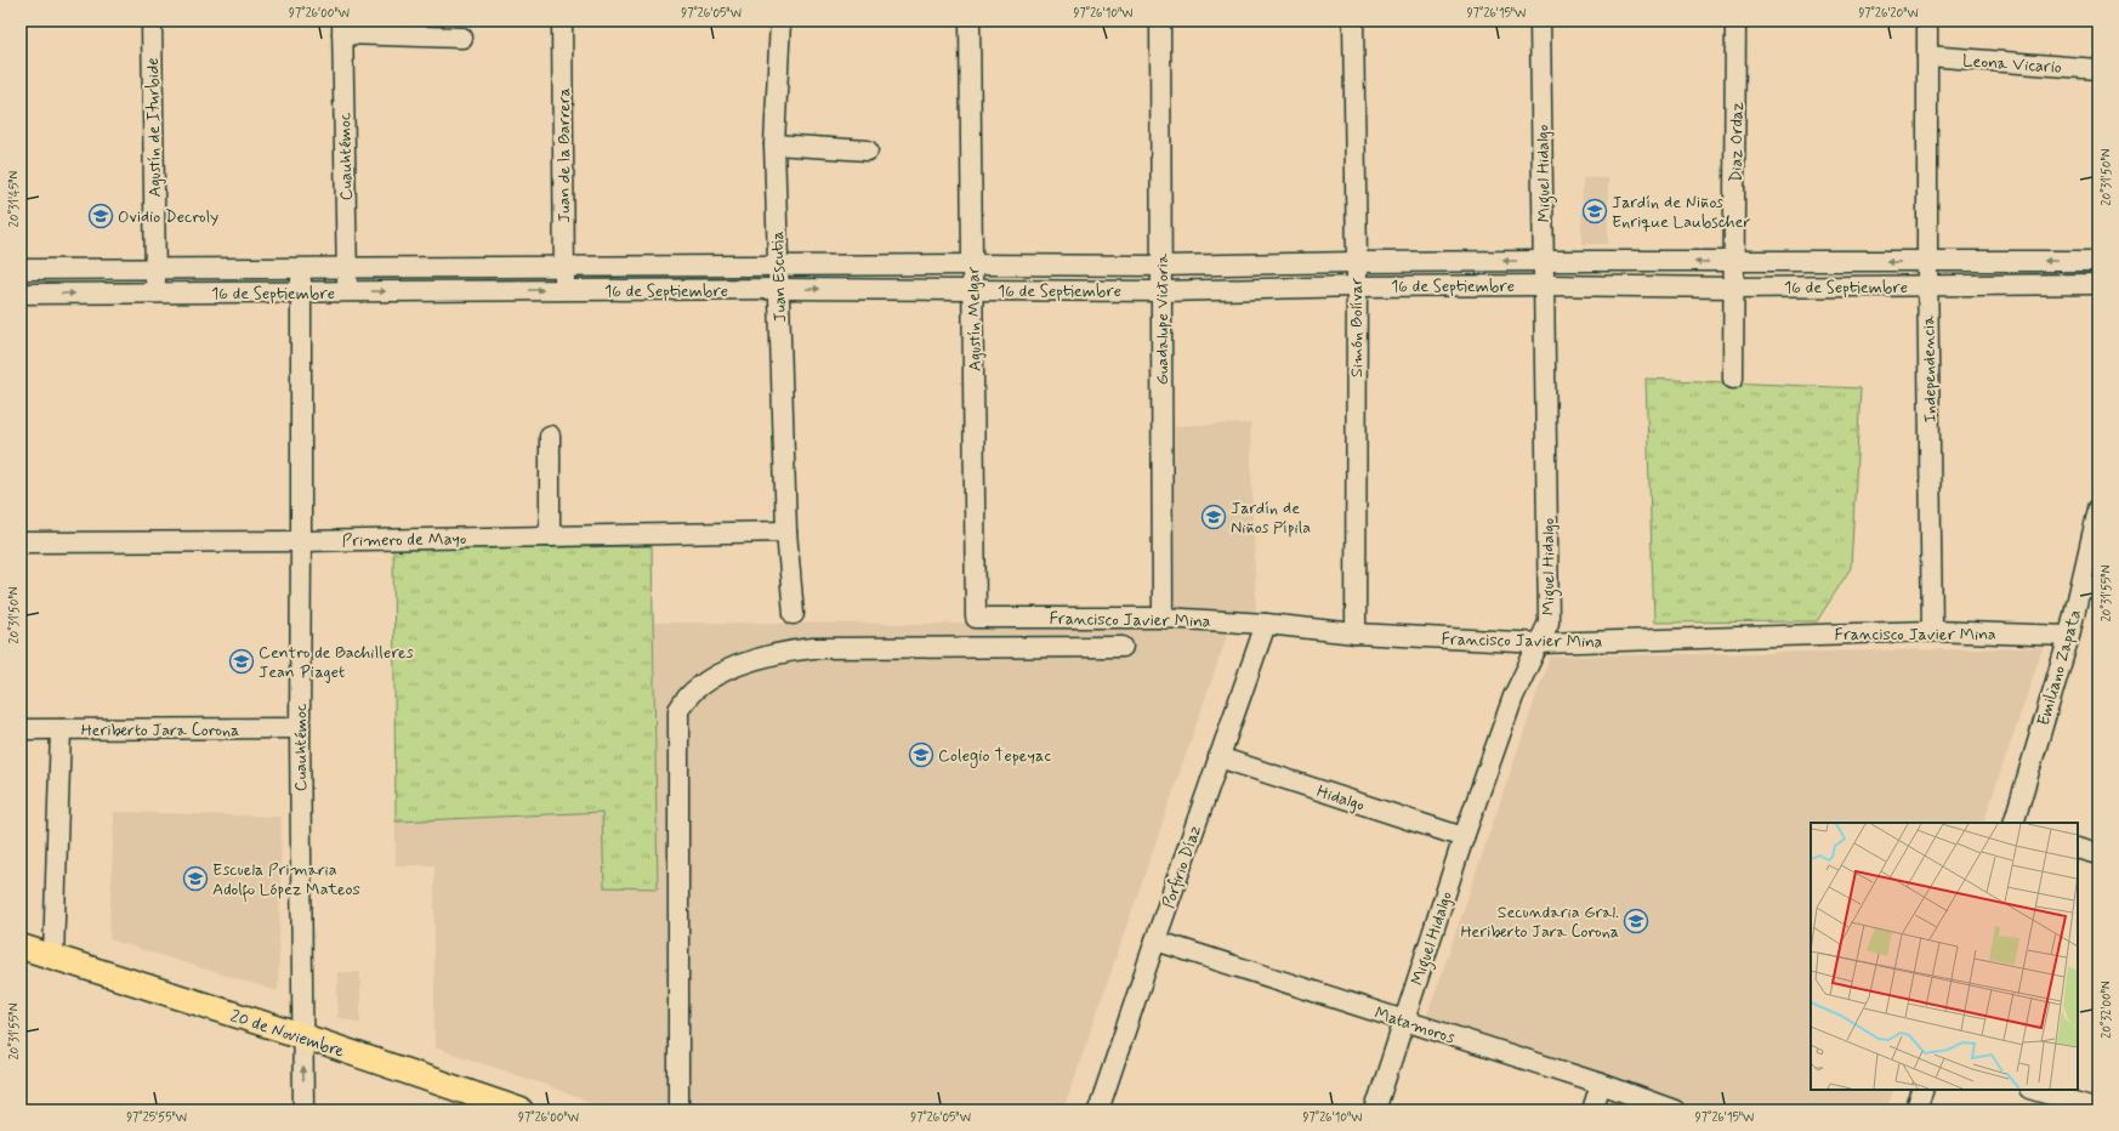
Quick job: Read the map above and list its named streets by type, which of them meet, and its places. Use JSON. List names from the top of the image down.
{
  "streets": {
    "main road": ["20 de Noviembre"],
    "street": [
      "Leona Vicario",
      "Agustín de Iturbide",
      "Diaz Ordaz",
      "Juan de la Barrera",
      "Cuauhtémoc",
      "Miguel Hidalgo",
      "Juan Escutia",
      "16 de Septiembre",
      "Agustín Melgar",
      "Guadalupe Victoria",
      "Simón Bolívar",
      "Independencia",
      "Primero de Mayo",
      "Francisco Javier Mina",
      "Emiliano Zapata",
      "Heriberto Jara Corona",
      "Hidalgo",
      "Porfirio Díaz",
      "Matamoros"
    ]
  },
  "crossings": [
    ["Leona Vicario", "Independencia"],
    ["Agustín de Iturbide", "16 de Septiembre"],
    ["Diaz Ordaz", "16 de Septiembre"],
    ["Juan de la Barrera", "16 de Septiembre"],
    ["Cuauhtémoc", "16 de Septiembre"],
    ["Cuauhtémoc", "Primero de Mayo"],
    ["Cuauhtémoc", "Heriberto Jara Corona"],
    ["Cuauhtémoc", "20 de Noviembre"],
    ["Miguel Hidalgo", "16 de Septiembre"],
    ["Miguel Hidalgo", "Francisco Javier Mina"],
    ["Miguel Hidalgo", "Hidalgo"],
    ["Miguel Hidalgo", "Matamoros"],
    ["Juan Escutia", "16 de Septiembre"],
    ["Juan Escutia", "Primero de Mayo"],
    ["16 de Septiembre", "Agustín Melgar"],
    ["16 de Septiembre", "Guadalupe Victoria"],
    ["16 de Septiembre", "Simón Bolívar"],
    ["16 de Septiembre", "Independencia"],
    ["Agustín Melgar", "Francisco Javier Mina"],
    ["Guadalupe Victoria", "Francisco Javier Mina"],
    ["Simón Bolívar", "Francisco Javier Mina"],
    ["Independencia", "Francisco Javier Mina"],
    ["Francisco Javier Mina", "Emiliano Zapata"],
    ["Francisco Javier Mina", "Porfirio Díaz"],
    ["Heriberto Jara Corona", "20 de Noviembre"],
    ["Hidalgo", "Porfirio Díaz"],
    ["Porfirio Díaz", "Matamoros"]
  ],
  "places": {
    "school or university": [
      "Jardín de Niños Enrique Laubscher",
      "Ovidio Decroly",
      "Jardín de Niños Pípila",
      "Centro de Bachilleres Jean Piaget",
      "Colegio Tepeyac",
      "Escuela Primaria Adolfo López Mateos",
      "Secundaria Gral. Heriberto Jara Corona"
    ]
  },
  "coordinates": [
    "97°26'00\"W",
    "97°26'05\"W",
    "97°26'10\"W",
    "97°26'15\"W",
    "97°26'20\"W",
    "20°31'50\"N",
    "20°31'45\"N",
    "20°31'55\"N",
    "20°32'00\"N",
    "97°25'55\"W"
  ]
}
